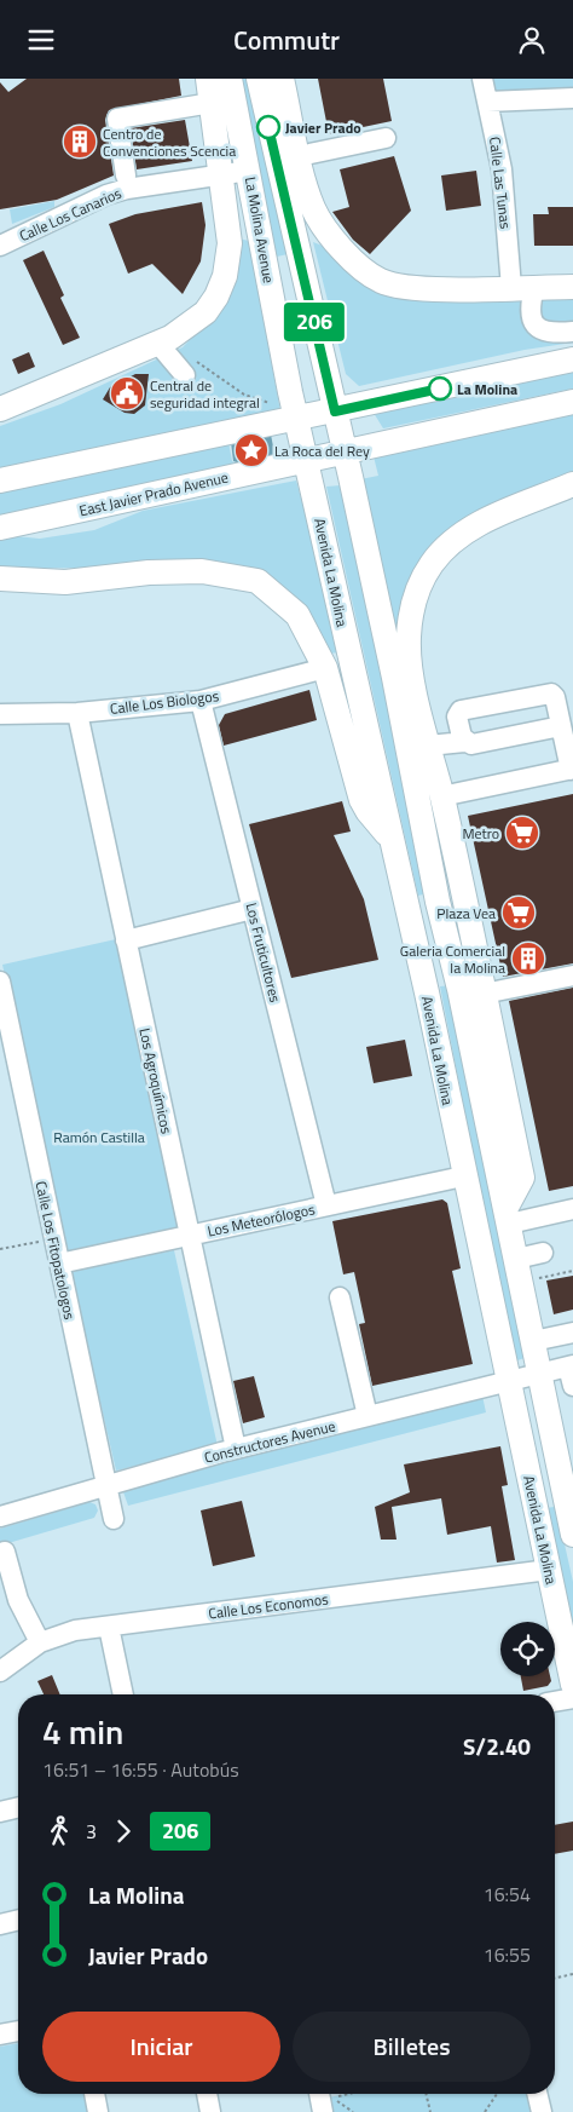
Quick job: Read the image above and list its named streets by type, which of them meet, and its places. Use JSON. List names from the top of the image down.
{
  "streets": {
    "main road": ["La Molina Avenue", "East Javier Prado Avenue", "Avenida La Molina"],
    "street": [
      "Calle Las Tunas",
      "Calle Los Canarios",
      "Calle Los Biologos",
      "Los Fruticultores",
      "Los Agroquímicos",
      "Los Meteorólogos",
      "Calle Los Fitopatologos",
      "Constructores Avenue",
      "Calle Los Economos"
    ]
  },
  "crossings": [
    ["Calle Los Canarios", "La Molina Avenue"],
    ["La Molina Avenue", "Avenida La Molina"],
    ["East Javier Prado Avenue", "Avenida La Molina"],
    ["Avenida La Molina", "Los Meteorólogos"],
    ["Avenida La Molina", "Constructores Avenue"],
    ["Avenida La Molina", "Calle Los Economos"],
    ["Calle Los Biologos", "Los Fruticultores"],
    ["Calle Los Biologos", "Los Agroquímicos"],
    ["Los Fruticultores", "Los Meteorólogos"],
    ["Los Agroquímicos", "Los Meteorólogos"],
    ["Los Agroquímicos", "Constructores Avenue"],
    ["Los Meteorólogos", "Calle Los Fitopatologos"],
    ["Calle Los Fitopatologos", "Constructores Avenue"]
  ],
  "parks": ["Ramón Castilla"],
  "places": {
    "other": ["Javier Prado", "La Molina"],
    "building": ["Centro de Convenciones Scencia", "Galeria Comercial la Molina"],
    "public building": ["Central de seguridad integral"],
    "place": ["La Roca del Rey"],
    "supermarket": ["Metro", "Plaza Vea"]
  },
  "lines": ["bus line 206"],
  "page": {
    "header": "Commutr",
    "on_map": "206",
    "heading": ["4 min", "16:51 – 16:55 · Autobús", "S/2.40"],
    "legs": ["3", "206"],
    "list": [
      {
        "name": "La Molina",
        "value": "16:54"
      },
      {
        "name": "Javier Prado",
        "value": "16:55"
      }
    ],
    "buttons": ["Iniciar", "Billetes"]
  }
}
